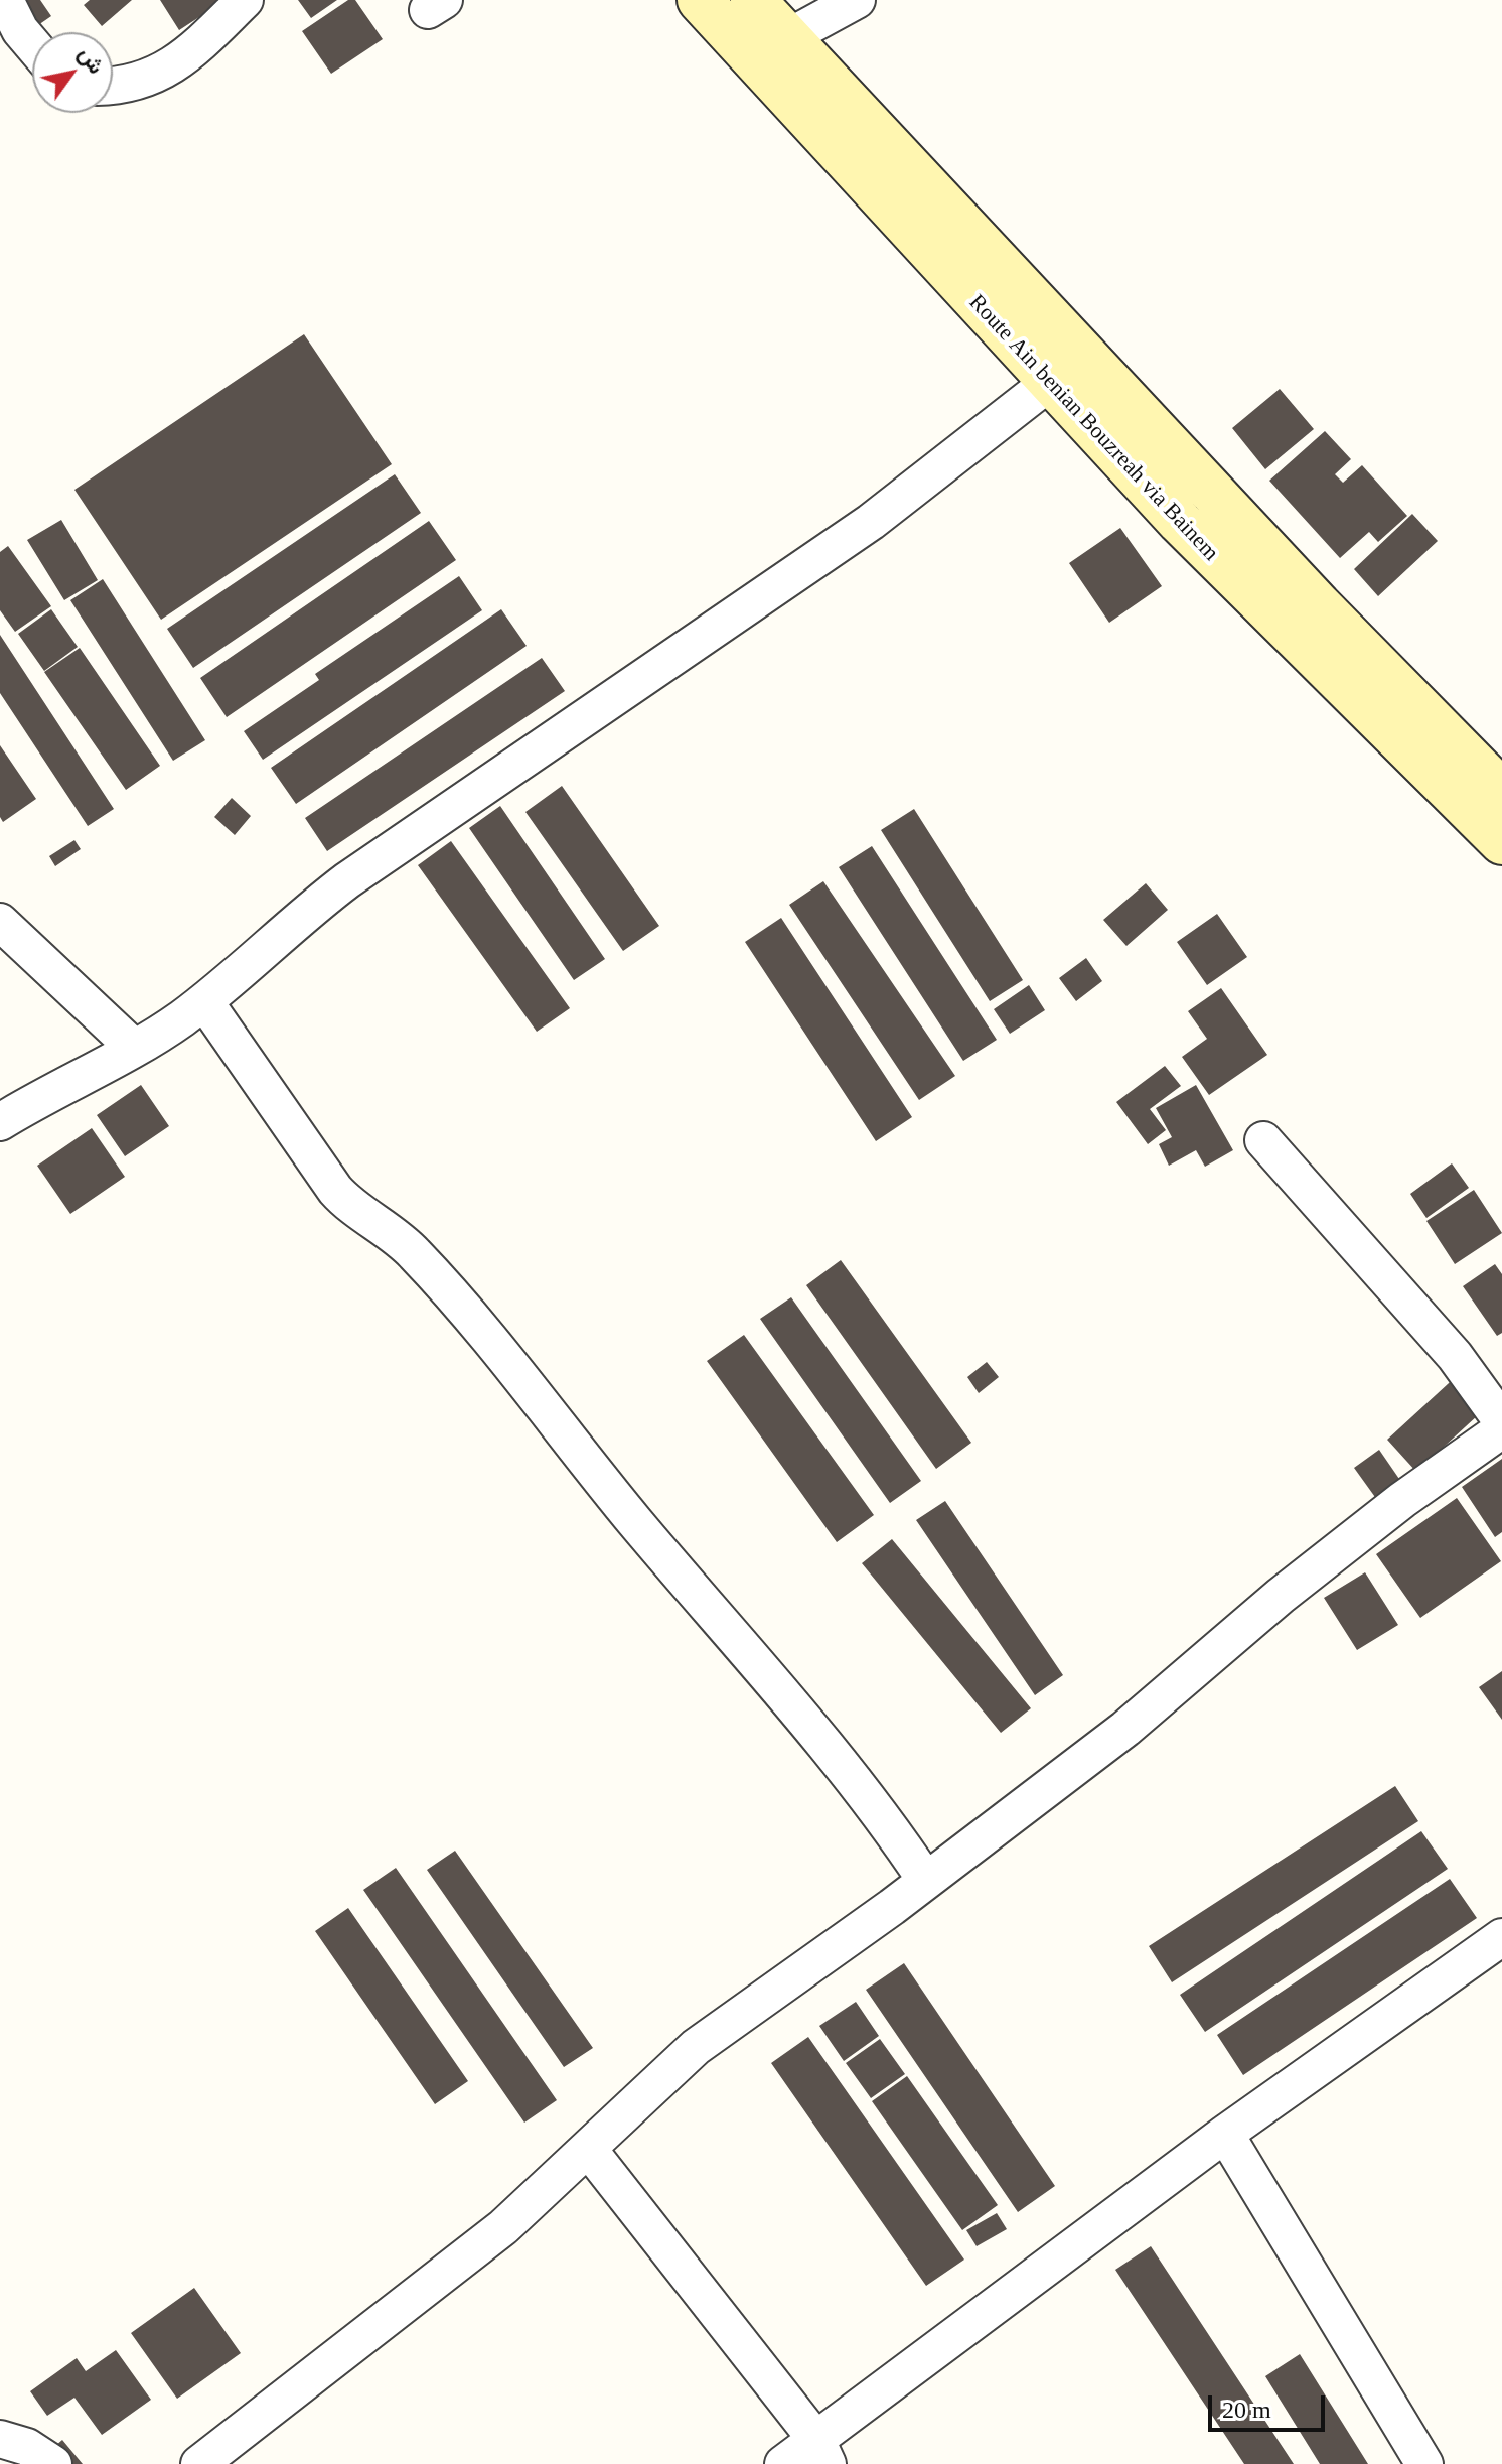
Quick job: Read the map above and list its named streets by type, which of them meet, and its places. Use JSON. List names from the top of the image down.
{
  "streets": {
    "main road": ["Route Ain benian Bouzreah via Bainem"]
  },
  "scale_bar": "20 m",
  "north": "top right"
}
